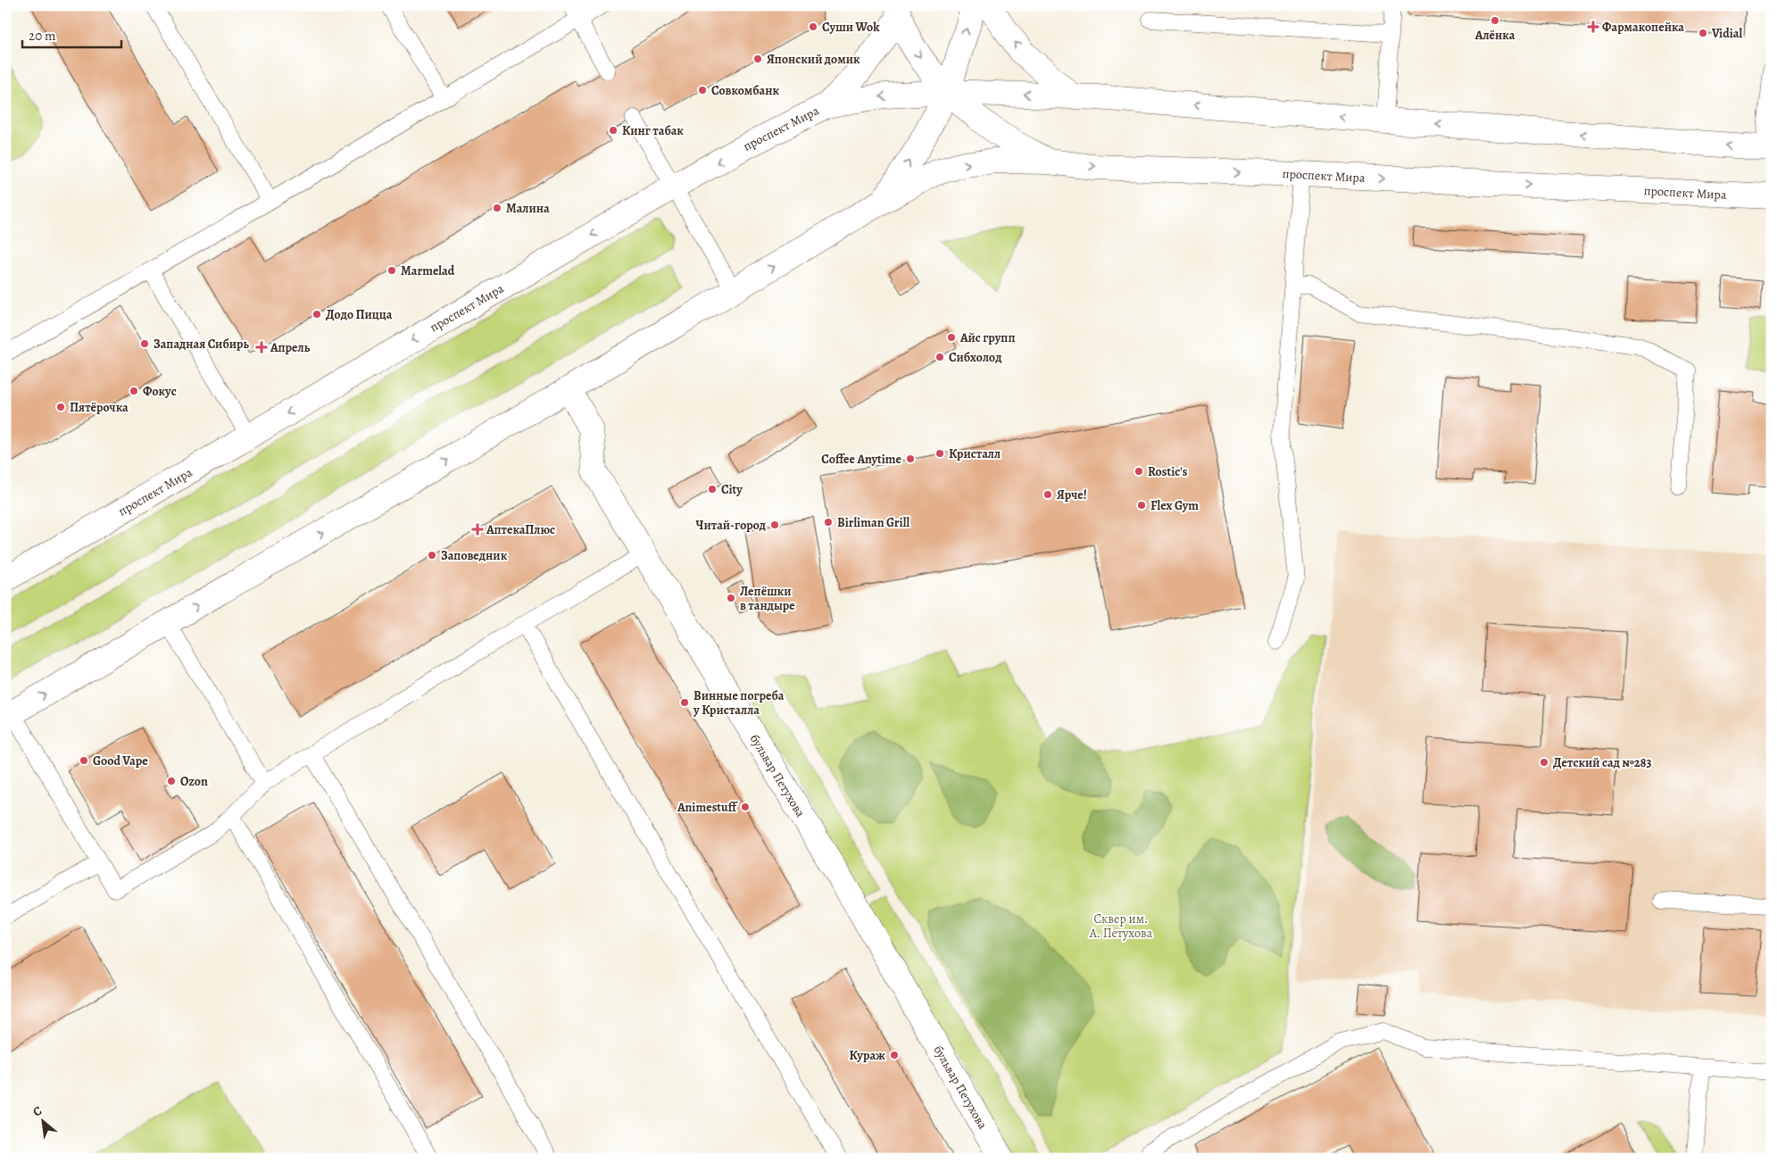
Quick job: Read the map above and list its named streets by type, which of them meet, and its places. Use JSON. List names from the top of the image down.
{
  "streets": {
    "main road": ["проспект Мира", "бульвар Петухова"]
  },
  "crossings": [
    ["проспект Мира", "бульвар Петухова"]
  ],
  "parks": ["Сквер им. А. Петухова"],
  "places": {
    "other": [
      "Алёнка",
      "Суши Wok",
      "Vidial",
      "Японский домик",
      "Совкомбанк",
      "Кинг табак",
      "Малина",
      "Marmelad",
      "Додо Пицца",
      "Айс групп",
      "Западная Сибирь",
      "Сибхолод",
      "Фокус",
      "Пятёрочка",
      "Кристалл",
      "Coffee Anytime",
      "Rostic's",
      "City",
      "Ярче!",
      "Flex Gym",
      "Birliman Grill",
      "Читай-город",
      "Заповедник",
      "Лепёшки в тандыре",
      "Винные погреба у Кристалла",
      "Good Vape",
      "Детский сад №283",
      "Ozon",
      "Animestuff",
      "Кураж"
    ],
    "health": ["Фармакопейка", "Апрель", "АптекаПлюс"]
  },
  "scale_bar": "20 m",
  "north": "top left"
}
